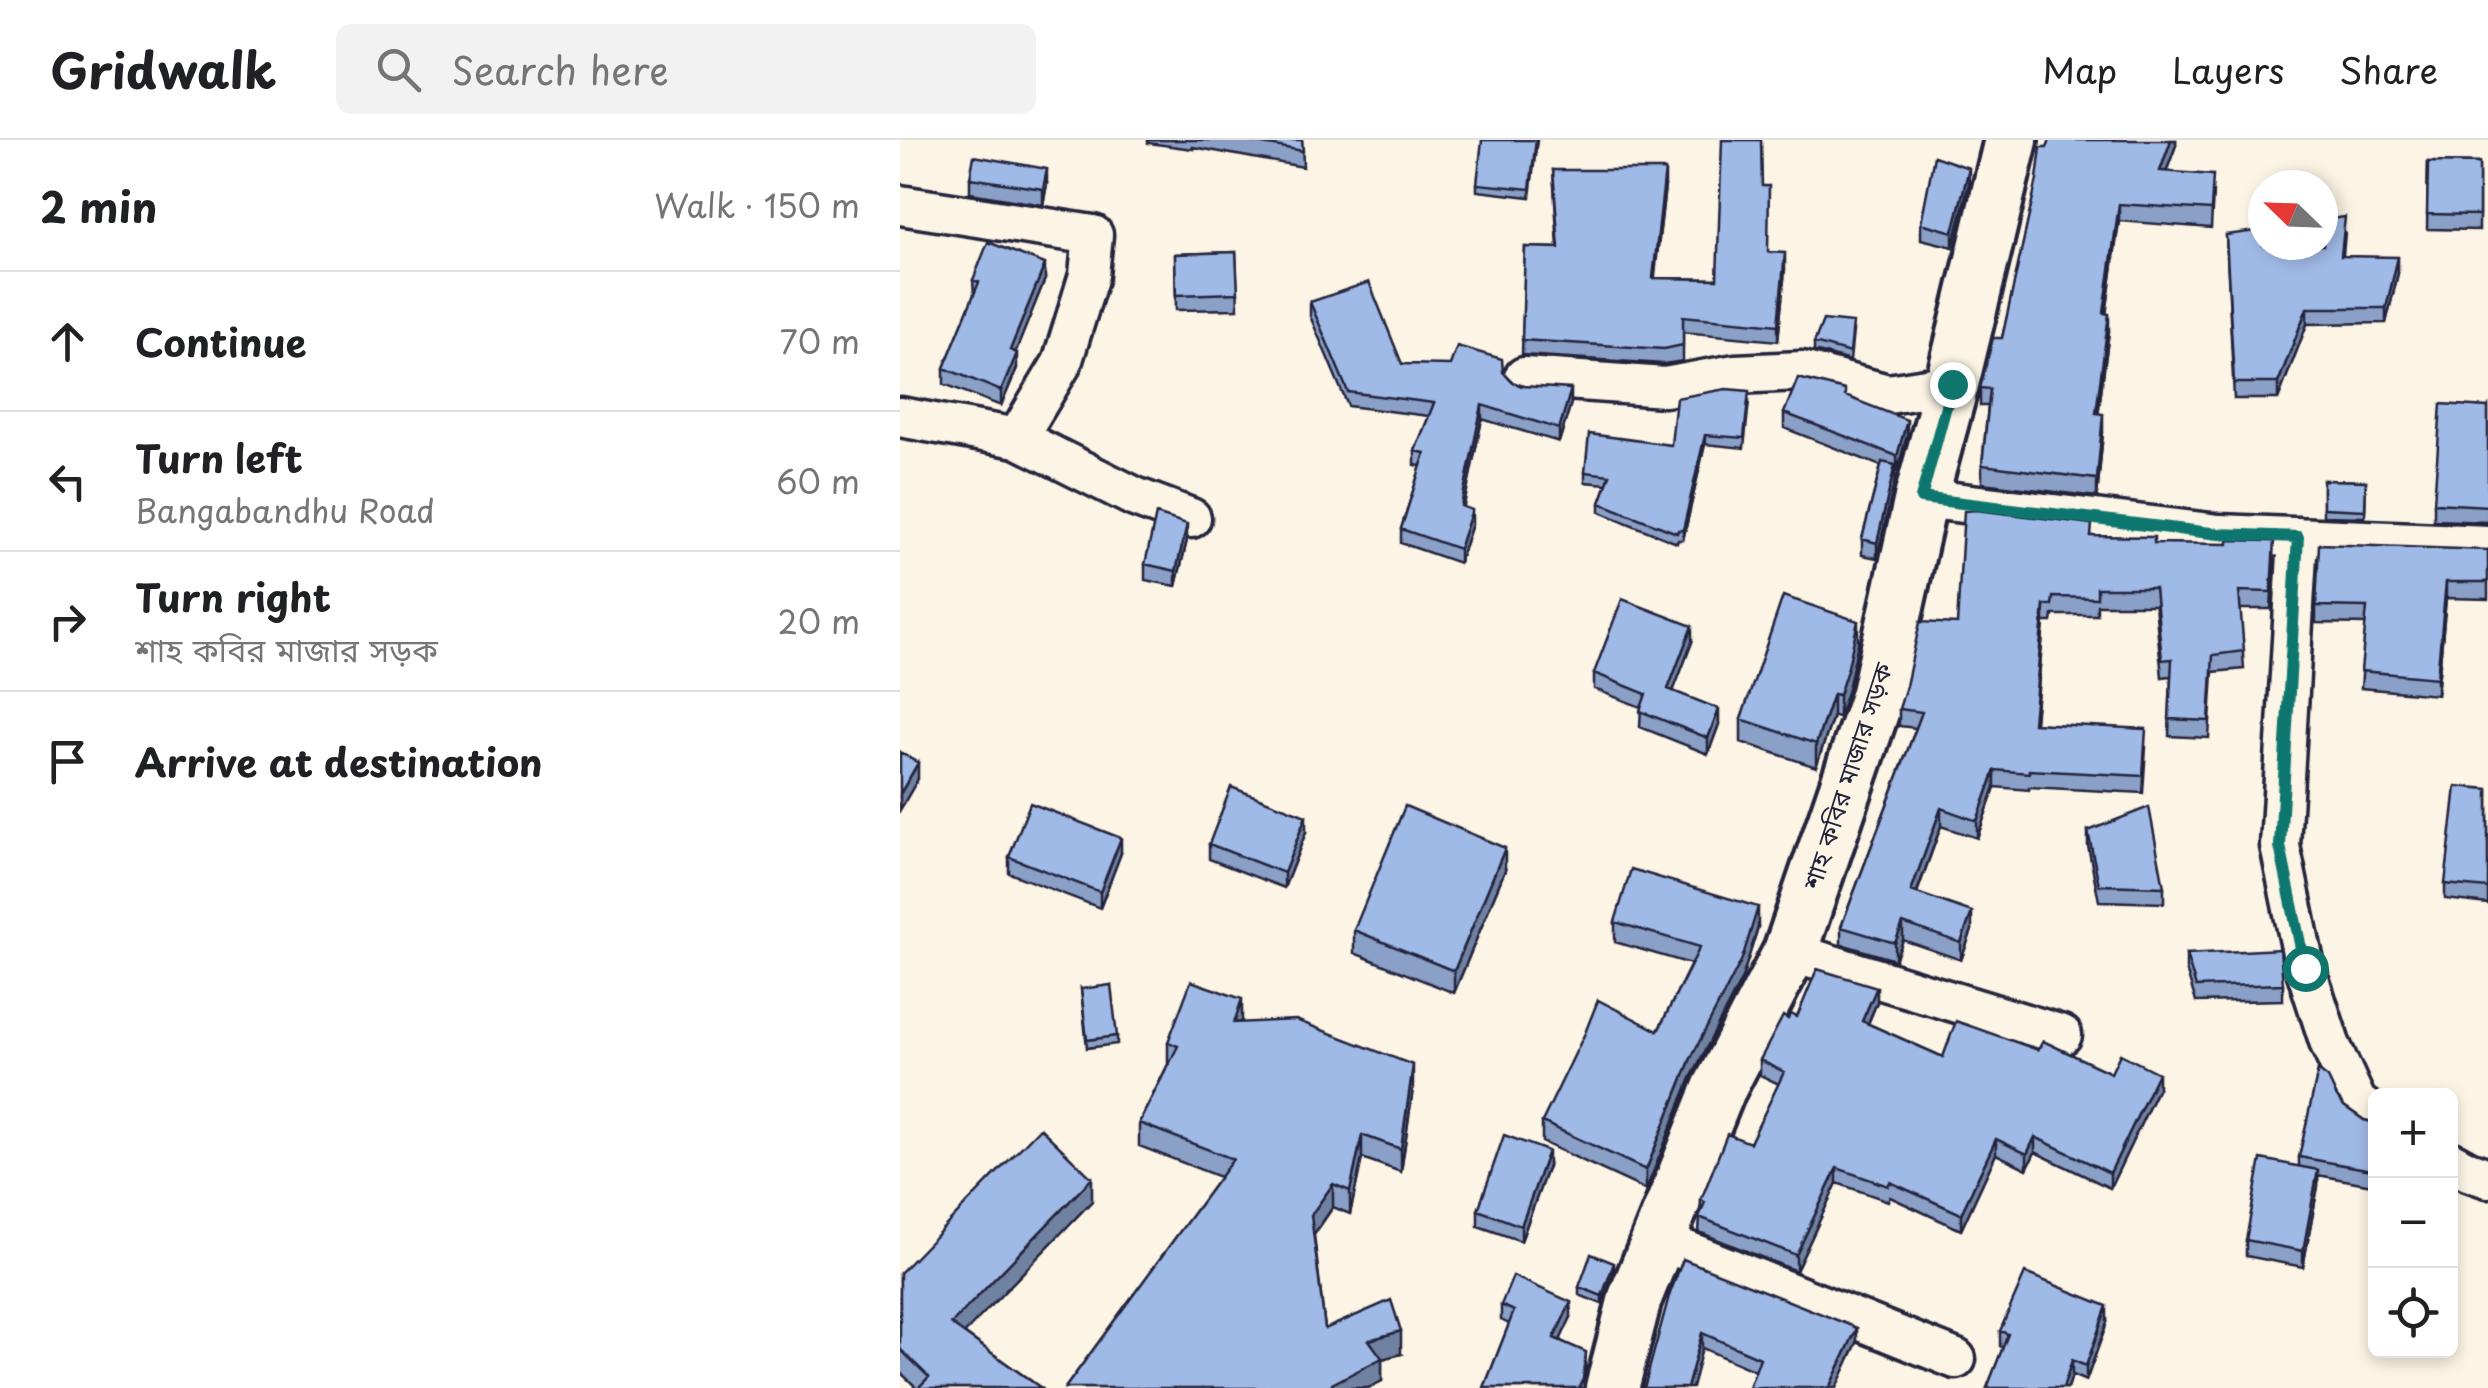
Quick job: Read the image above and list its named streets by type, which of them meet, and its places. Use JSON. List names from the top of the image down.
{
  "streets": {
    "street": ["শাহ কবির মাজার সড়ক"]
  },
  "north": "top left",
  "page": {
    "header": "Gridwalk",
    "search": "Search here",
    "nav": ["Map", "Layers", "Share"],
    "heading": ["2 min", "Walk · 150 m"],
    "list": [
      ["Continue", "70 m"],
      ["Turn left", "Bangabandhu Road", "60 m"],
      ["Turn right", "শাহ কবির মাজার সড়ক", "20 m"],
      "Arrive at destination"
    ],
    "map_buttons": ["+", "−"]
  }
}
